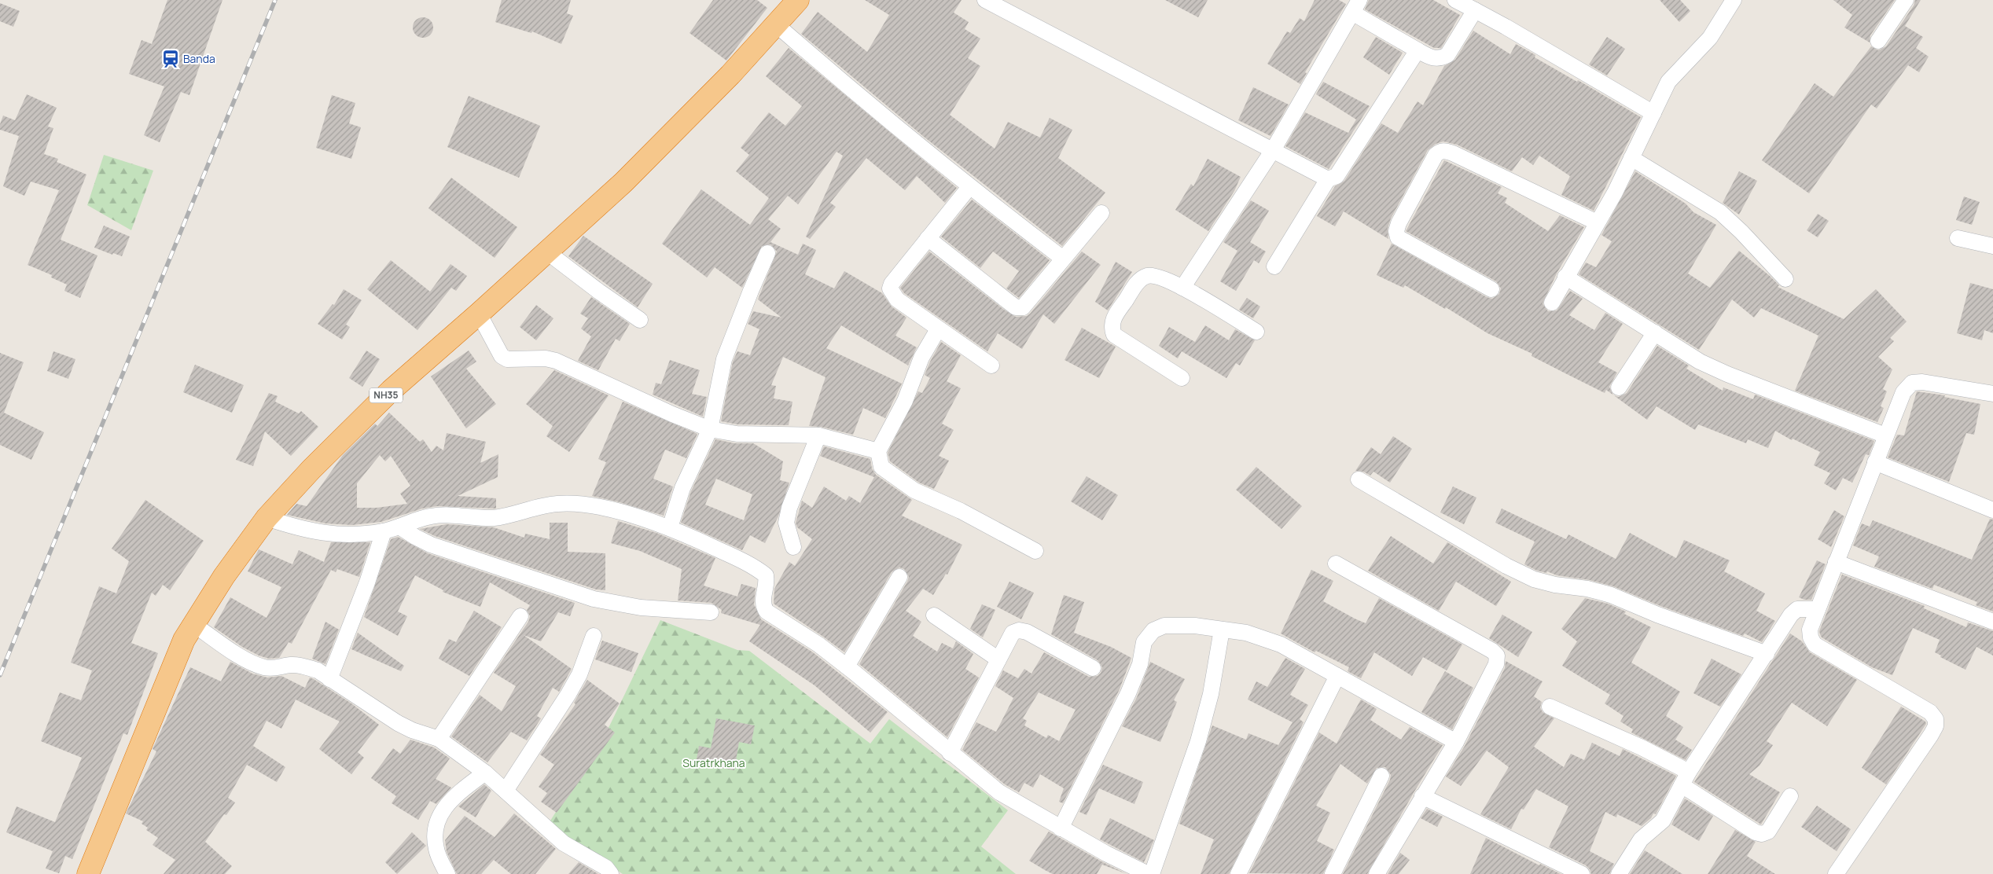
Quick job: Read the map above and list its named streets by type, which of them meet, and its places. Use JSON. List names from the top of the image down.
{
  "streets": {
    "highway": ["NH35"]
  },
  "parks": ["Suratrkhana"],
  "places": {
    "station": ["Banda"]
  }
}
